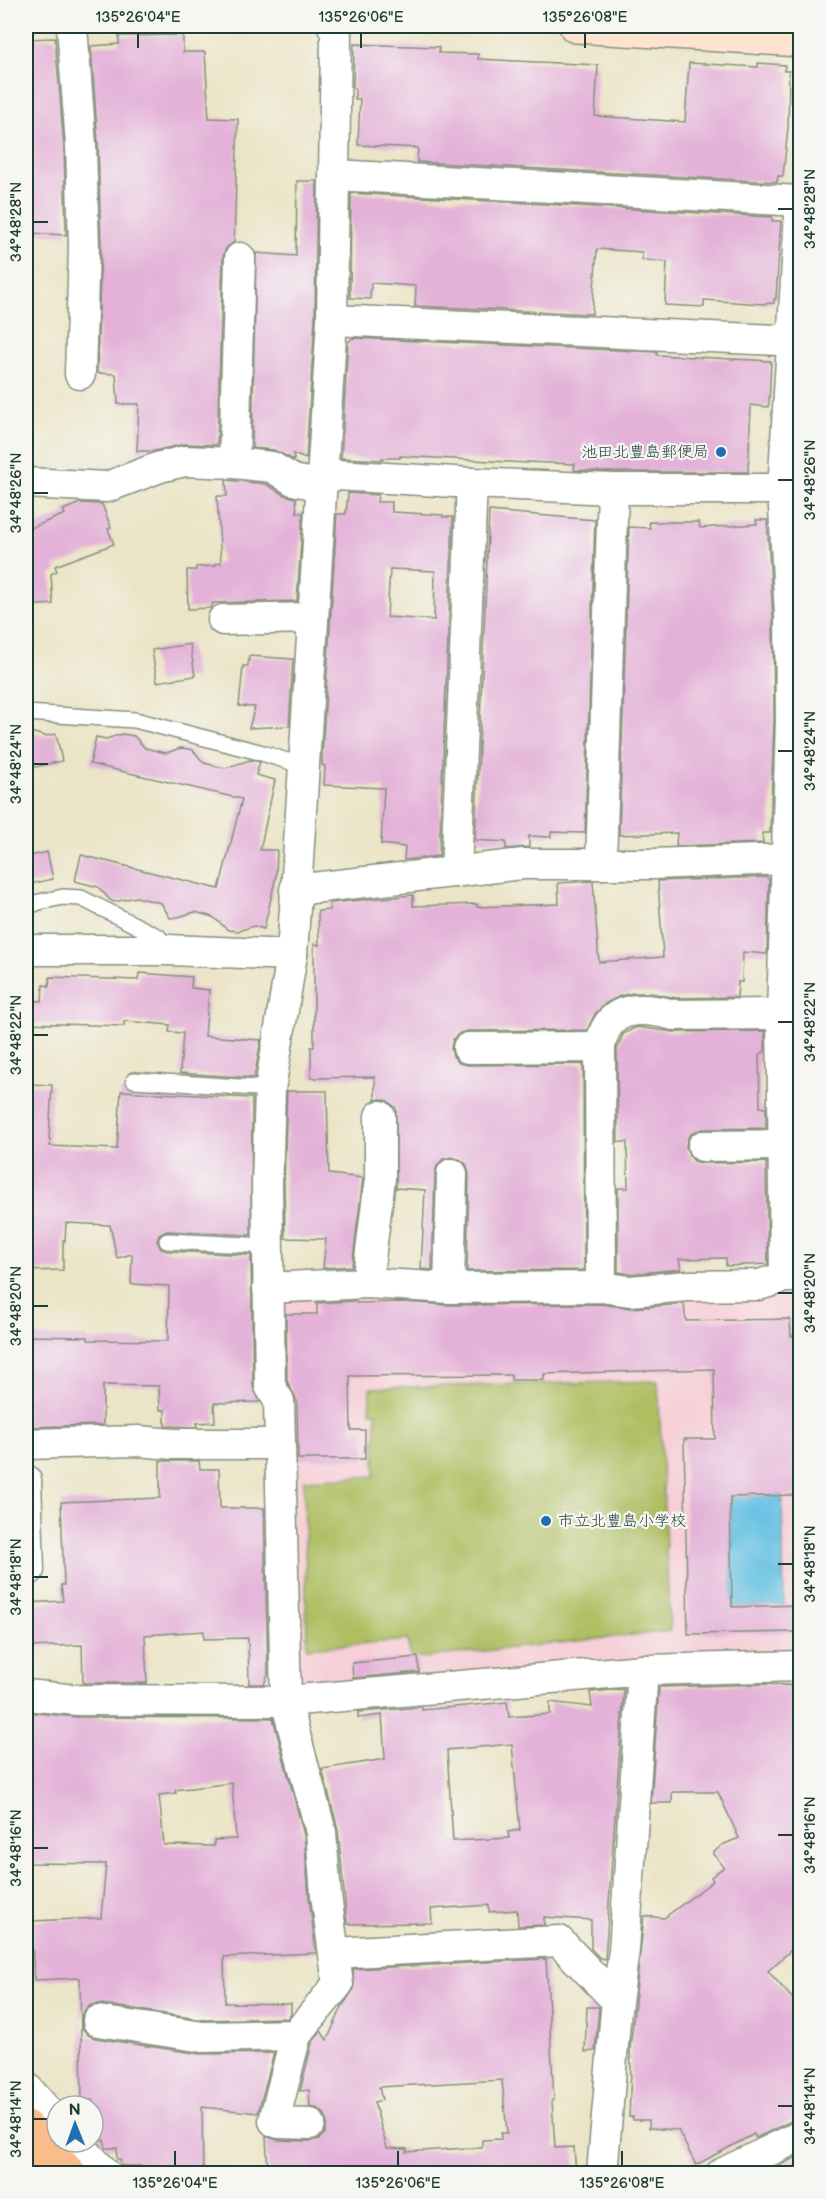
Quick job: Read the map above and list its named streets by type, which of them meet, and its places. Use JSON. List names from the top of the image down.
{
  "places": ["池田北豊島郵便局", "市立北豊島小学校"],
  "north": "top",
  "coordinates": [
    "135°26'04\"E",
    "135°26'06\"E",
    "135°26'08\"E",
    "34°48'28\"N",
    "34°48'26\"N",
    "34°48'24\"N",
    "34°48'22\"N",
    "34°48'20\"N",
    "34°48'18\"N",
    "34°48'16\"N",
    "34°48'14\"N"
  ]
}
